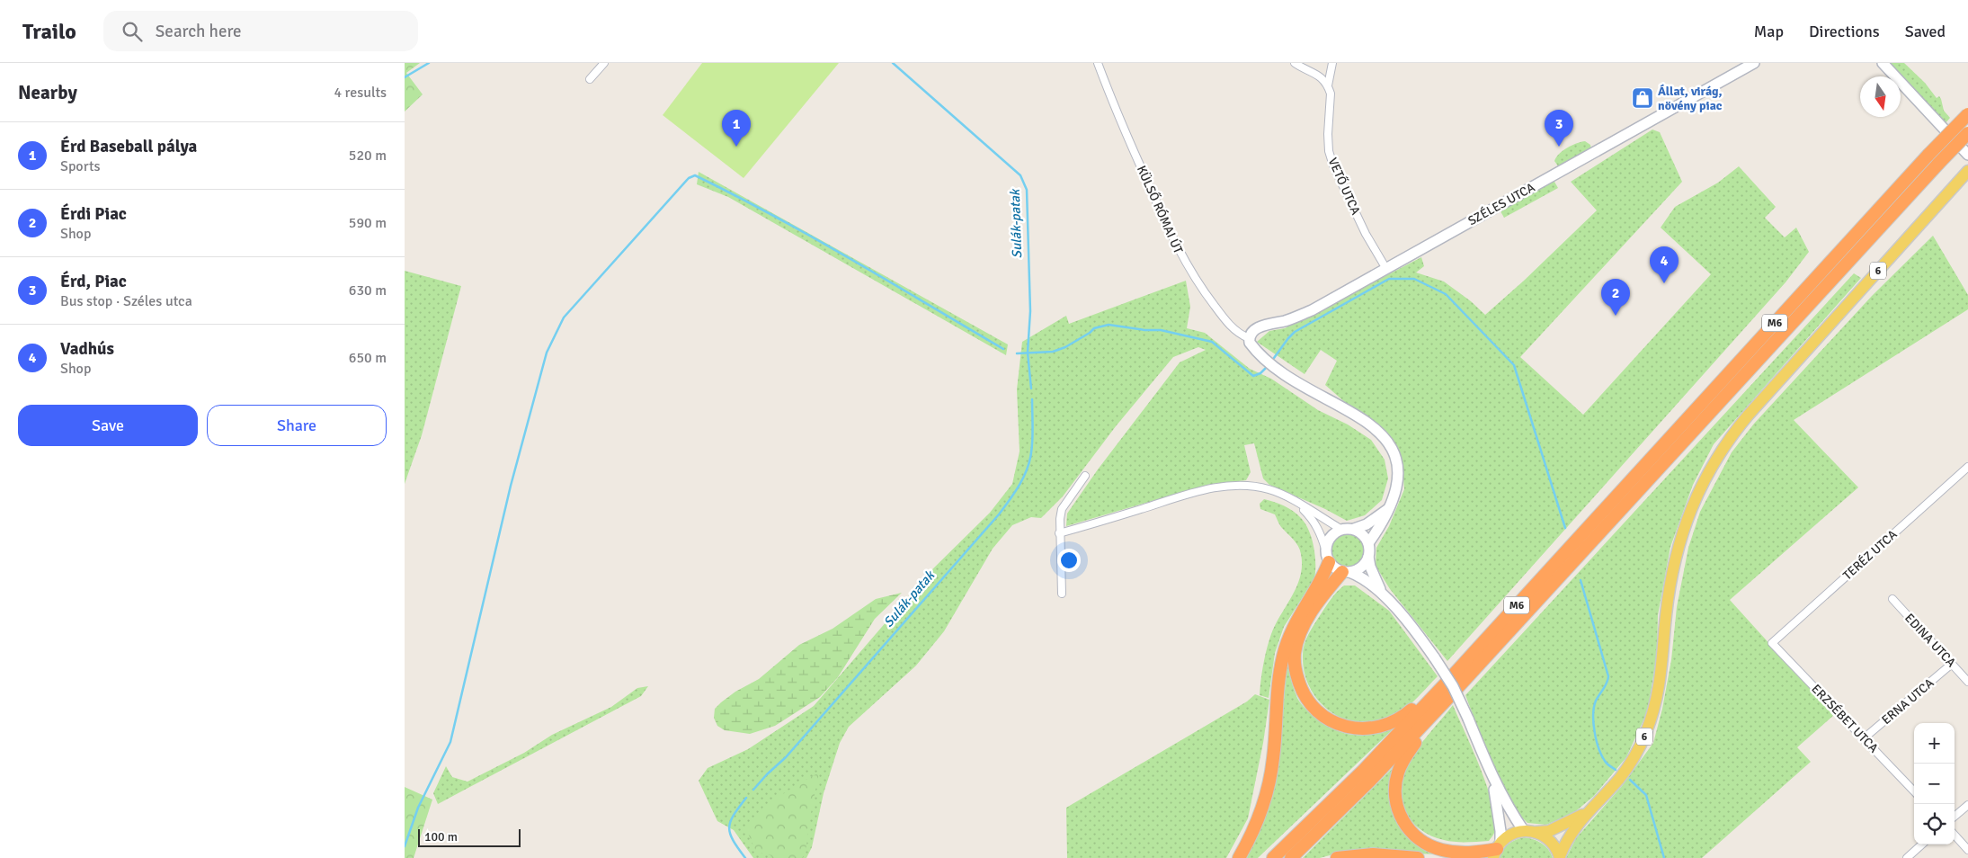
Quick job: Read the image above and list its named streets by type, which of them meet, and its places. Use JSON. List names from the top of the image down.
{
  "streets": {
    "highway": ["M6"],
    "main road": ["6"],
    "street": [
      "VETŐ UTCA",
      "SZÉLES UTCA",
      "KÜLSŐ RÓMAI ÚT",
      "TERÉZ UTCA",
      "EDINA UTCA",
      "ERNA UTCA",
      "ERZSÉBET UTCA"
    ]
  },
  "crossings": [
    ["VETŐ UTCA", "SZÉLES UTCA"],
    ["SZÉLES UTCA", "KÜLSŐ RÓMAI ÚT"],
    ["TERÉZ UTCA", "ERZSÉBET UTCA"],
    ["EDINA UTCA", "ERNA UTCA"],
    ["ERNA UTCA", "ERZSÉBET UTCA"]
  ],
  "water": ["Sulák-patak"],
  "places": {
    "shop": ["Állat, virág, növény piac"]
  },
  "scale_bar": "100 m",
  "north": "bottom",
  "page": {
    "header": "Trailo",
    "search": "Search here",
    "nav": ["Map", "Directions", "Saved"],
    "heading": ["Nearby", "4 results"],
    "pins": [
      "1",
      "3",
      "4",
      "2"
    ],
    "list": [
      {
        "mark": "1",
        "name": "Érd Baseball pálya",
        "note": "Sports",
        "value": "520 m"
      },
      {
        "mark": "2",
        "name": "Érdi Piac",
        "note": "Shop",
        "value": "590 m"
      },
      {
        "mark": "3",
        "name": "Érd, Piac",
        "note": "Bus stop · Széles utca",
        "value": "630 m"
      },
      {
        "mark": "4",
        "name": "Vadhús",
        "note": "Shop",
        "value": "650 m"
      }
    ],
    "buttons": ["Save", "Share"],
    "map_buttons": ["+", "−"],
    "scale": "100 m"
  }
}
